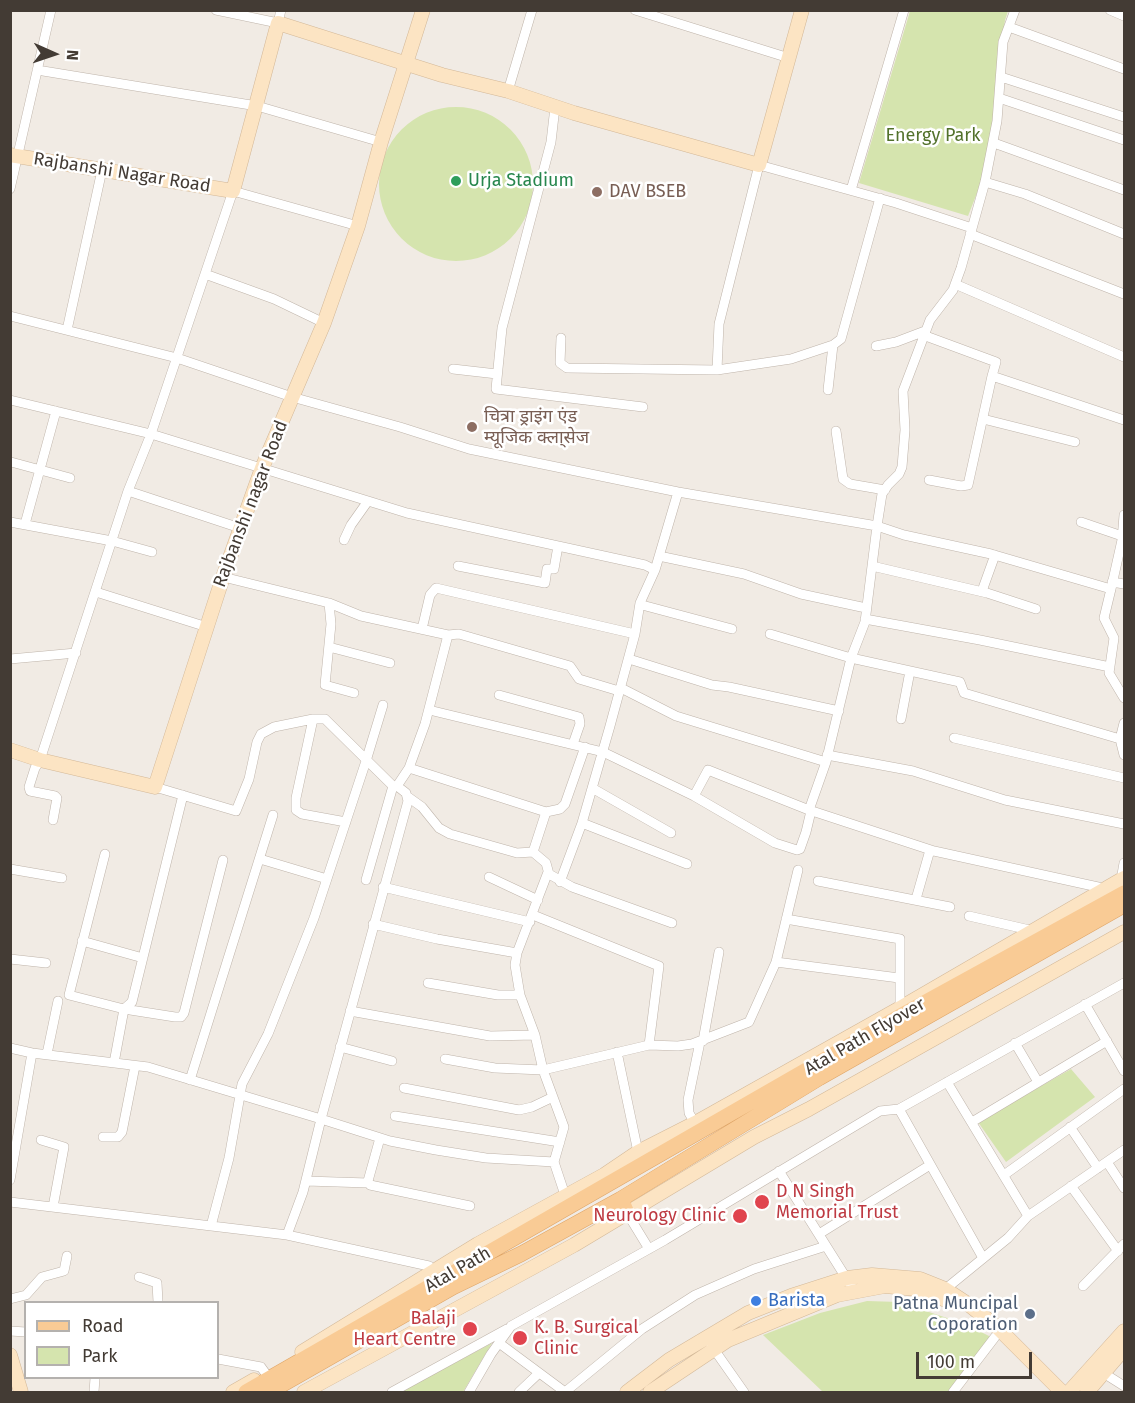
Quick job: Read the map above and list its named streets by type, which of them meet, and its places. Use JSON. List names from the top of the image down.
{
  "streets": {
    "main road": ["Atal Path Flyover", "Atal Path"],
    "street": ["Rajbanshi Nagar Road", "Rajbanshi nagar Road"]
  },
  "crossings": [
    ["Rajbanshi Nagar Road", "Rajbanshi nagar Road"],
    ["Atal Path Flyover", "Atal Path"]
  ],
  "parks": ["Energy Park"],
  "places": [
    "Urja Stadium",
    "DAV BSEB",
    "चित्रा ड्राइंग एंड म्यूजिक क्ला्सेज",
    "D N Singh Memorial Trust",
    "Neurology Clinic",
    "Barista",
    "Patna Muncipal Coporation",
    "Balaji Heart Centre",
    "K. B. Surgical Clinic"
  ],
  "legend": ["Road", "Park"],
  "scale_bar": "100 m",
  "north": "right"
}
